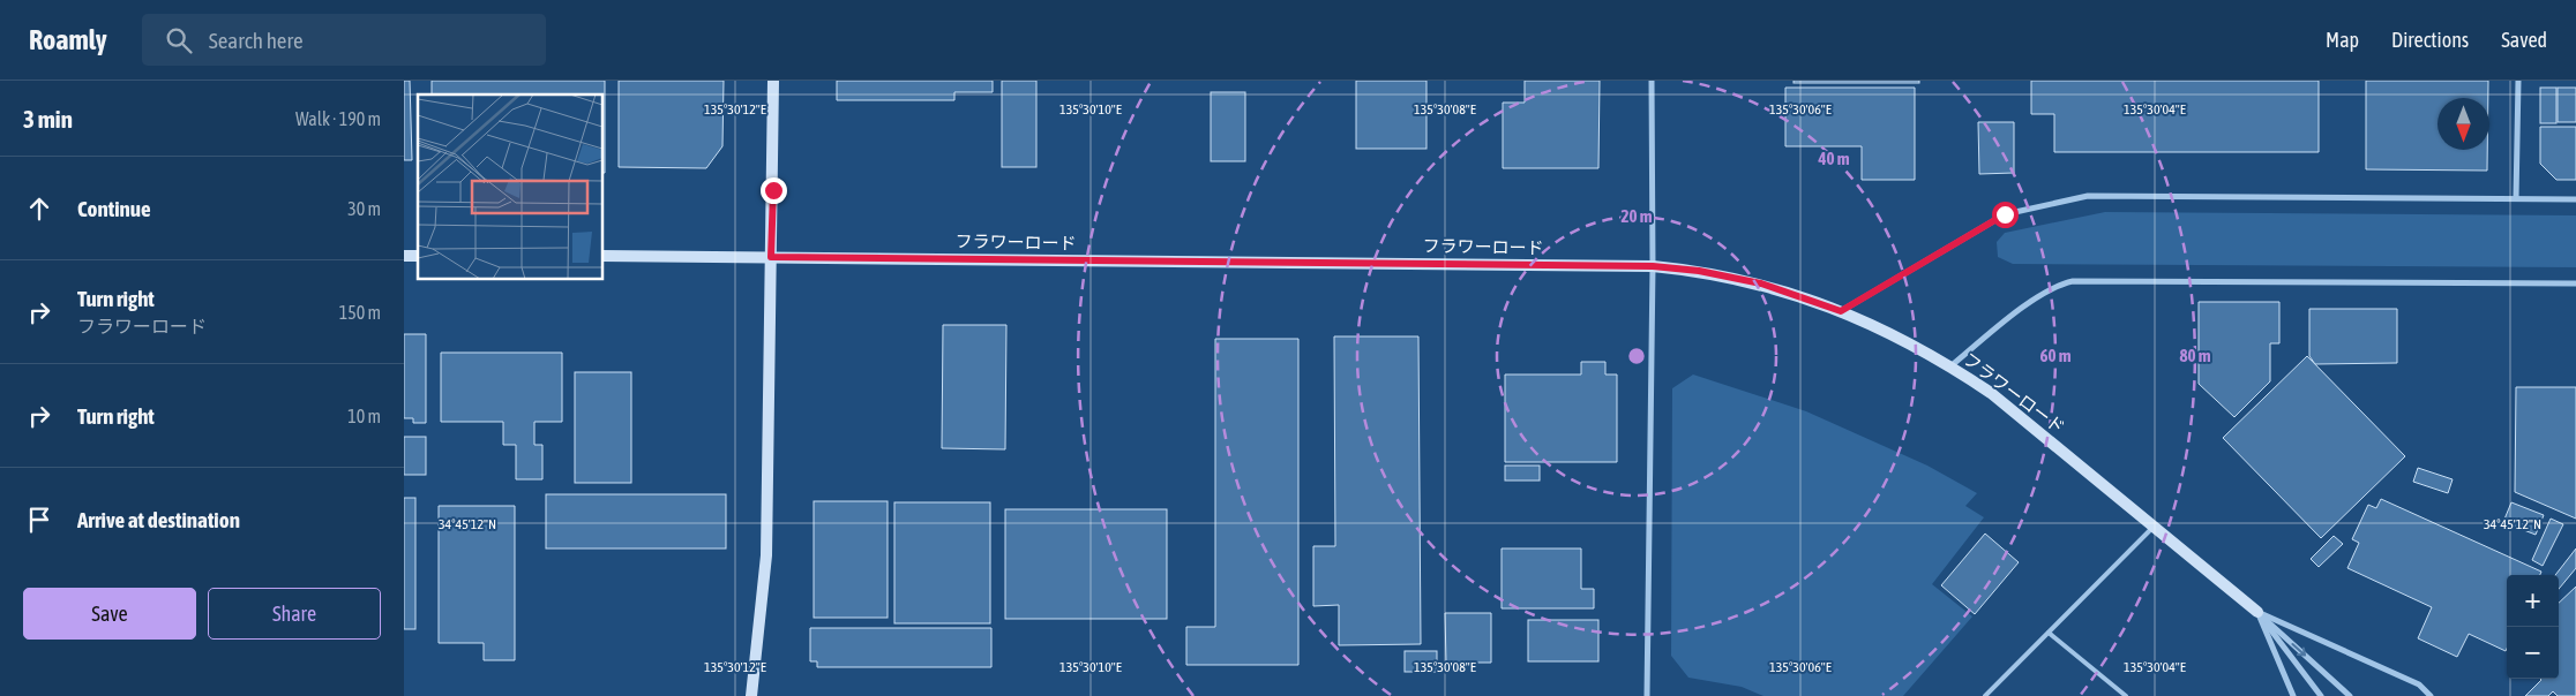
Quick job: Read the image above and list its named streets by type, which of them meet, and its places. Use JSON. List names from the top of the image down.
{
  "streets": {
    "street": ["フラワーロード"]
  },
  "north": "bottom",
  "page": {
    "header": "Roamly",
    "search": "Search here",
    "nav": ["Map", "Directions", "Saved"],
    "heading": ["3 min", "Walk · 190 m"],
    "list": [
      ["Continue", "30 m"],
      ["Turn right", "フラワーロード", "150 m"],
      ["Turn right", "10 m"],
      "Arrive at destination"
    ],
    "buttons": ["Save", "Share"],
    "map_buttons": ["+", "−"]
  },
  "coordinates": [
    "135°30'12\"E",
    "135°30'10\"E",
    "135°30'08\"E",
    "135°30'06\"E",
    "135°30'04\"E",
    "34°45'12\"N"
  ],
  "rings": [
    "40 m",
    "20 m",
    "60 m",
    "80 m"
  ]
}
